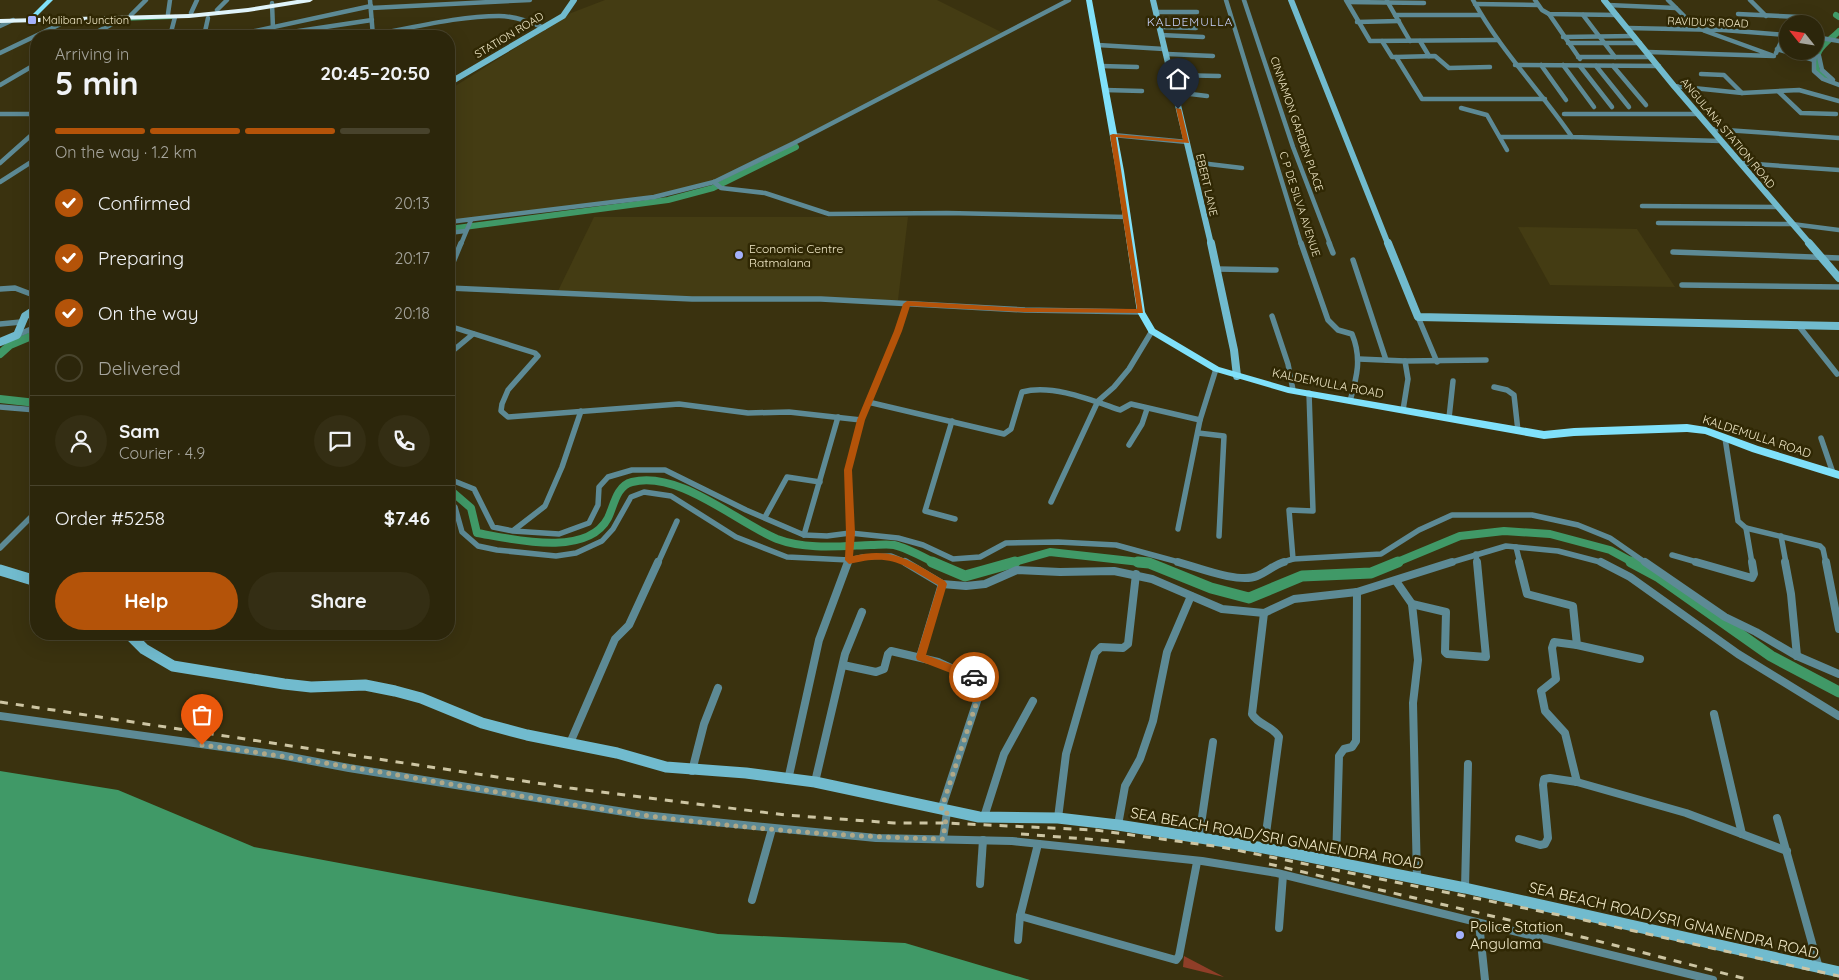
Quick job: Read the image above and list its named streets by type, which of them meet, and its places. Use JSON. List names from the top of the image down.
{
  "streets": {
    "main road": ["KALDEMULLA ROAD"],
    "street": [
      "RAVIDU'S ROAD",
      "STATION ROAD",
      "CINNAMON GARDEN PLACE",
      "ANGULANA STATION ROAD",
      "EBERT LANE",
      "C P DE SILVA AVENUE",
      "SEA BEACH ROAD/SRI GNANENDRA ROAD"
    ]
  },
  "crossings": [
    ["RAVIDU'S ROAD", "ANGULANA STATION ROAD"],
    ["EBERT LANE", "KALDEMULLA ROAD"],
    ["C P DE SILVA AVENUE", "KALDEMULLA ROAD"]
  ],
  "districts": ["KALDEMULLA"],
  "places": {
    "transit": ["Maliban Junction"],
    "other": ["Economic Centre Ratmalana", "Police Station Angulama"]
  },
  "north": "top left",
  "page": {
    "heading": ["5 min", "Arriving in", "20:45–20:50"],
    "panel": [
      "Sam",
      "Courier · 4.9",
      "Order #5258",
      "$7.46"
    ],
    "bar": "On the way · 1.2 km",
    "list": [
      ["Confirmed", "20:13"],
      ["Preparing", "20:17"],
      ["On the way", "20:18"],
      "Delivered"
    ],
    "buttons": ["Help", "Share"]
  }
}
